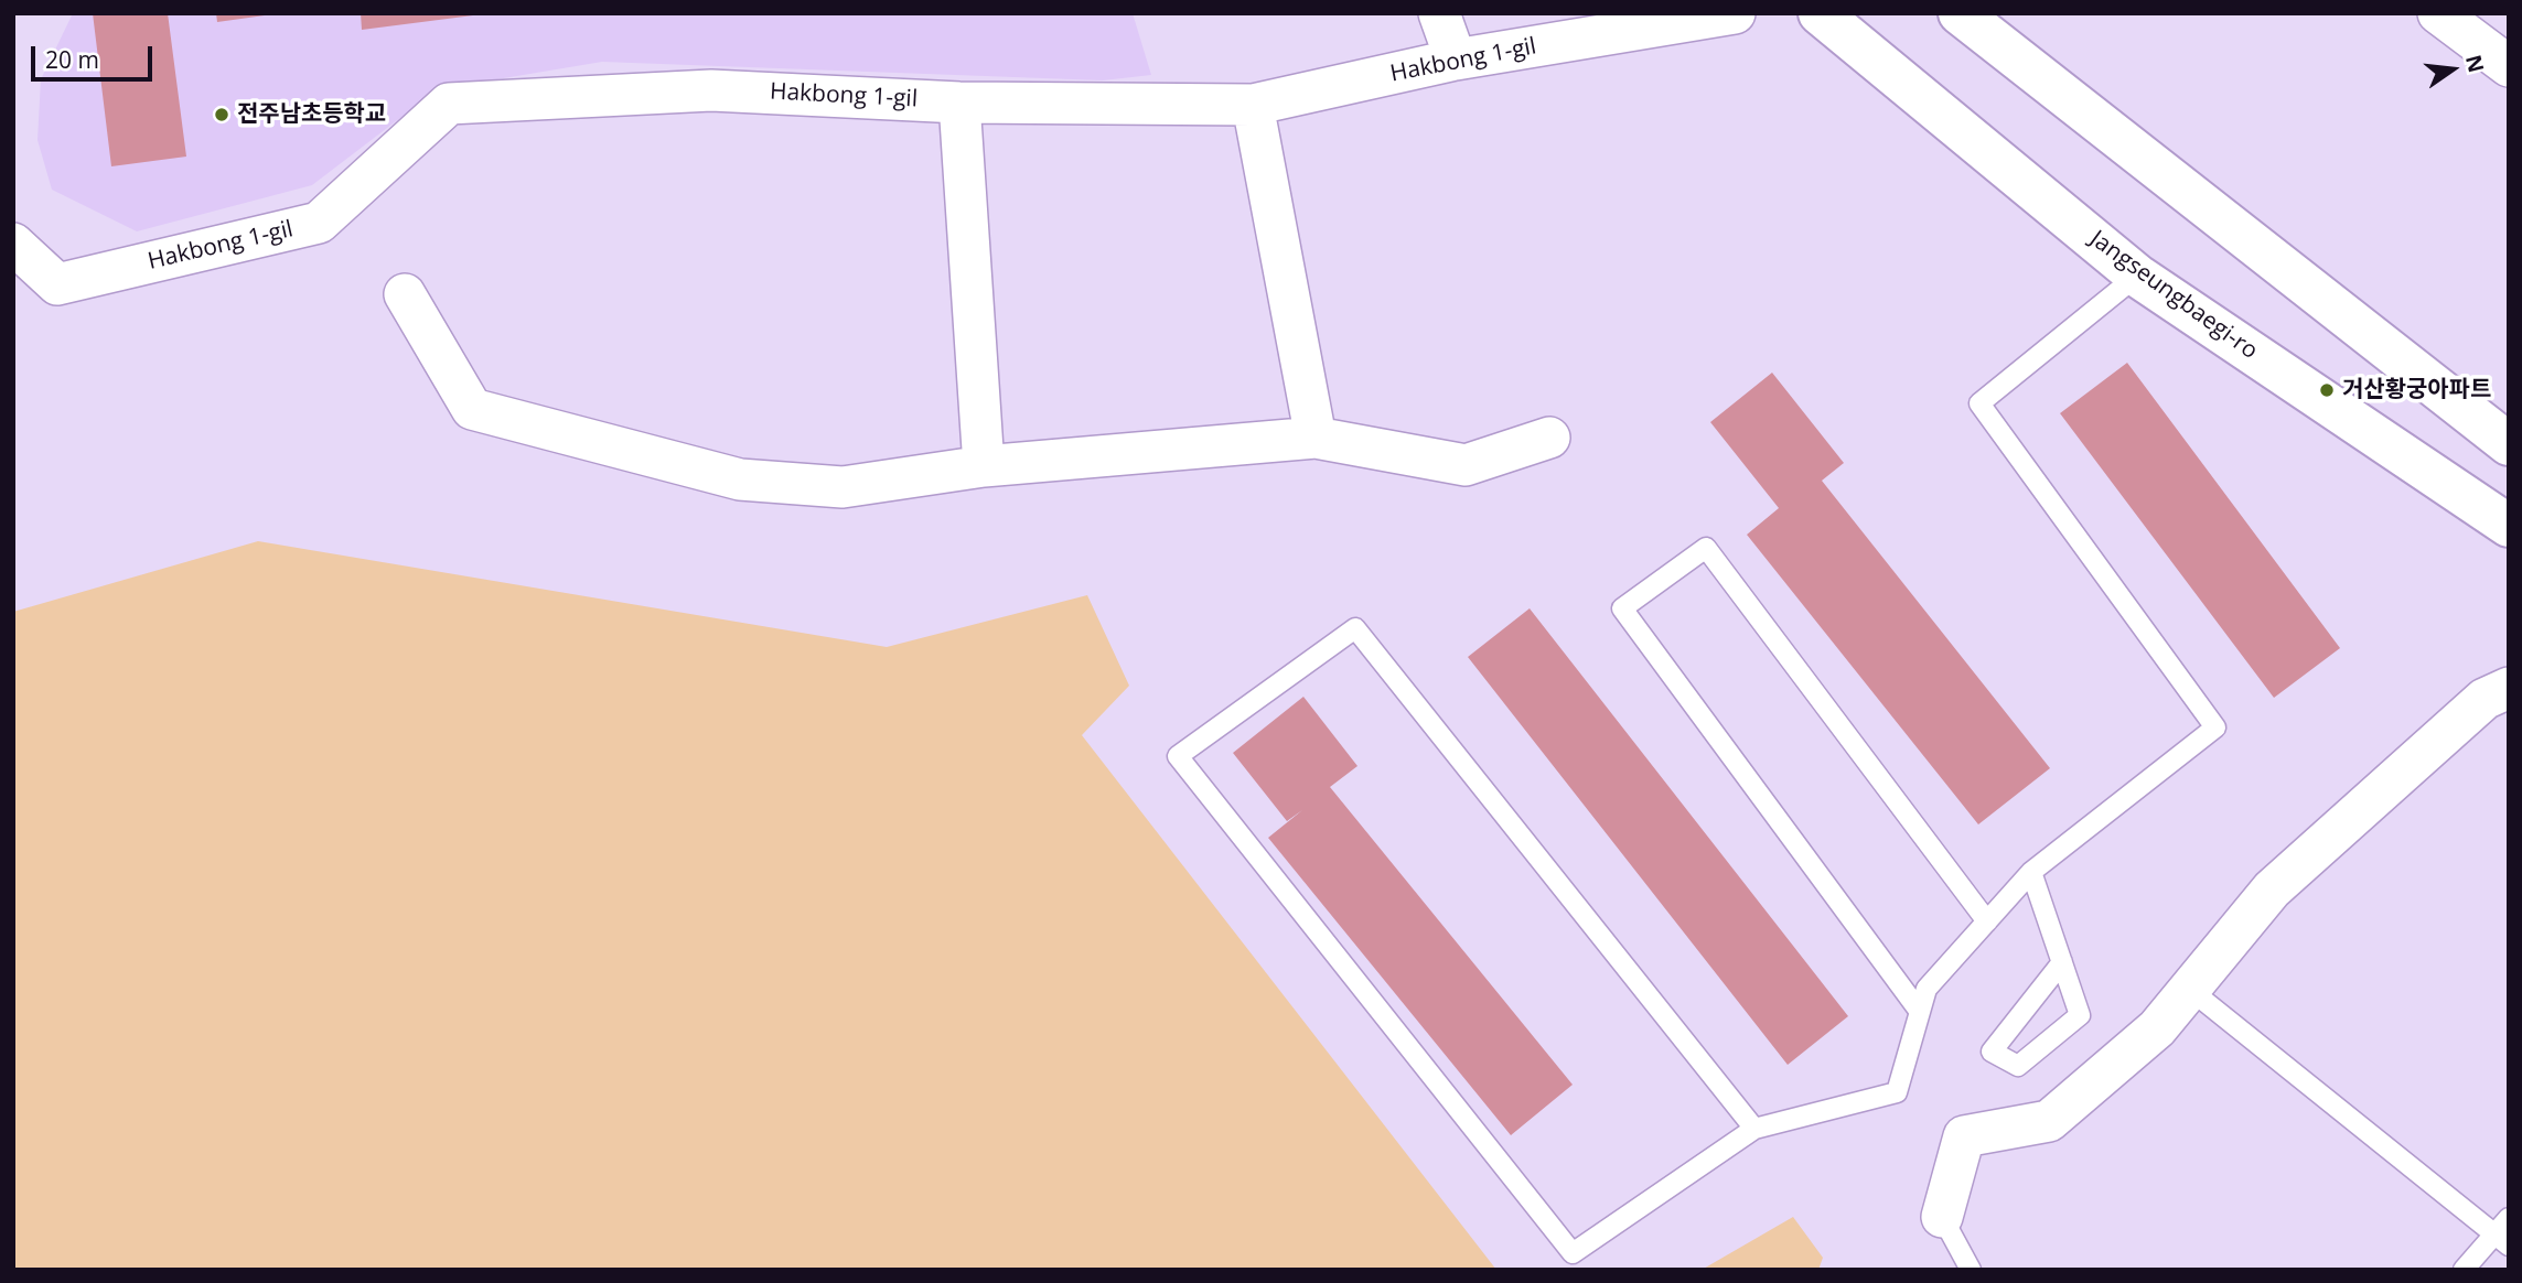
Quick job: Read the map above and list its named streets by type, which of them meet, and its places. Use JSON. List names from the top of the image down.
{
  "streets": {
    "street": ["Hakbong 1-gil", "Jangseungbaegi-ro"]
  },
  "places": ["전주남초등학교", "거산황궁아파트"],
  "scale_bar": "20 m",
  "north": "right"
}
